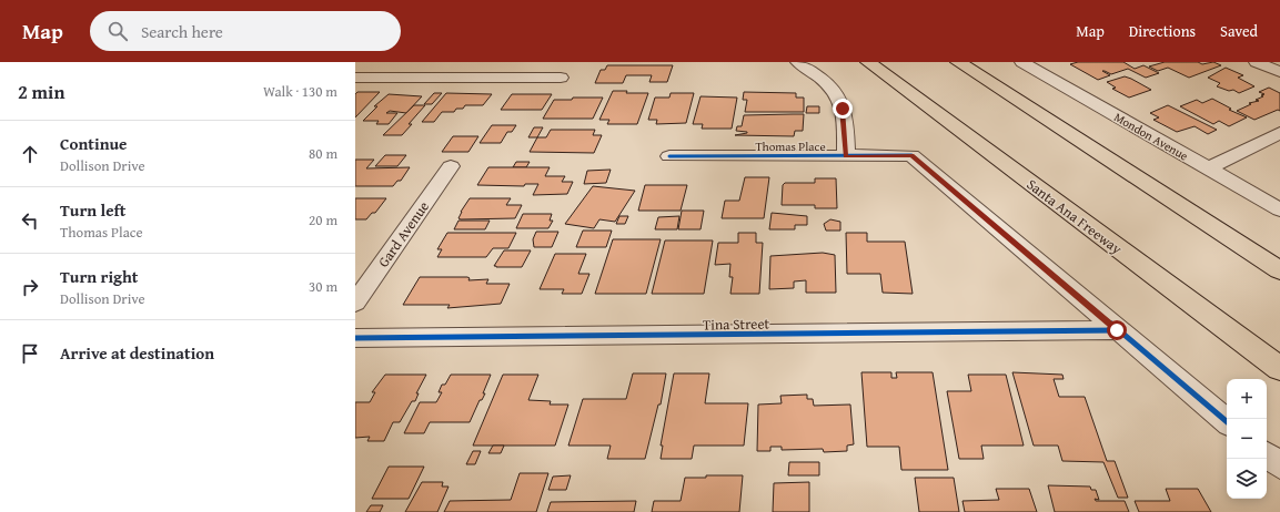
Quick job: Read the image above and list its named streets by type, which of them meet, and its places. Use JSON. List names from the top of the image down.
{
  "streets": {
    "highway": ["Santa Ana Freeway"],
    "street": [
      "Mondon Avenue",
      "Thomas Place",
      "Gard Avenue",
      "Tina Street"
    ]
  },
  "crossings": [
    ["Thomas Place", "Tina Street"]
  ],
  "page": {
    "header": "Map",
    "search": "Search here",
    "nav": ["Map", "Directions", "Saved"],
    "heading": ["2 min", "Walk · 130 m"],
    "list": [
      ["Continue", "Dollison Drive", "80 m"],
      ["Turn left", "Thomas Place", "20 m"],
      ["Turn right", "Dollison Drive", "30 m"],
      "Arrive at destination"
    ],
    "map_buttons": ["+", "−"]
  }
}
